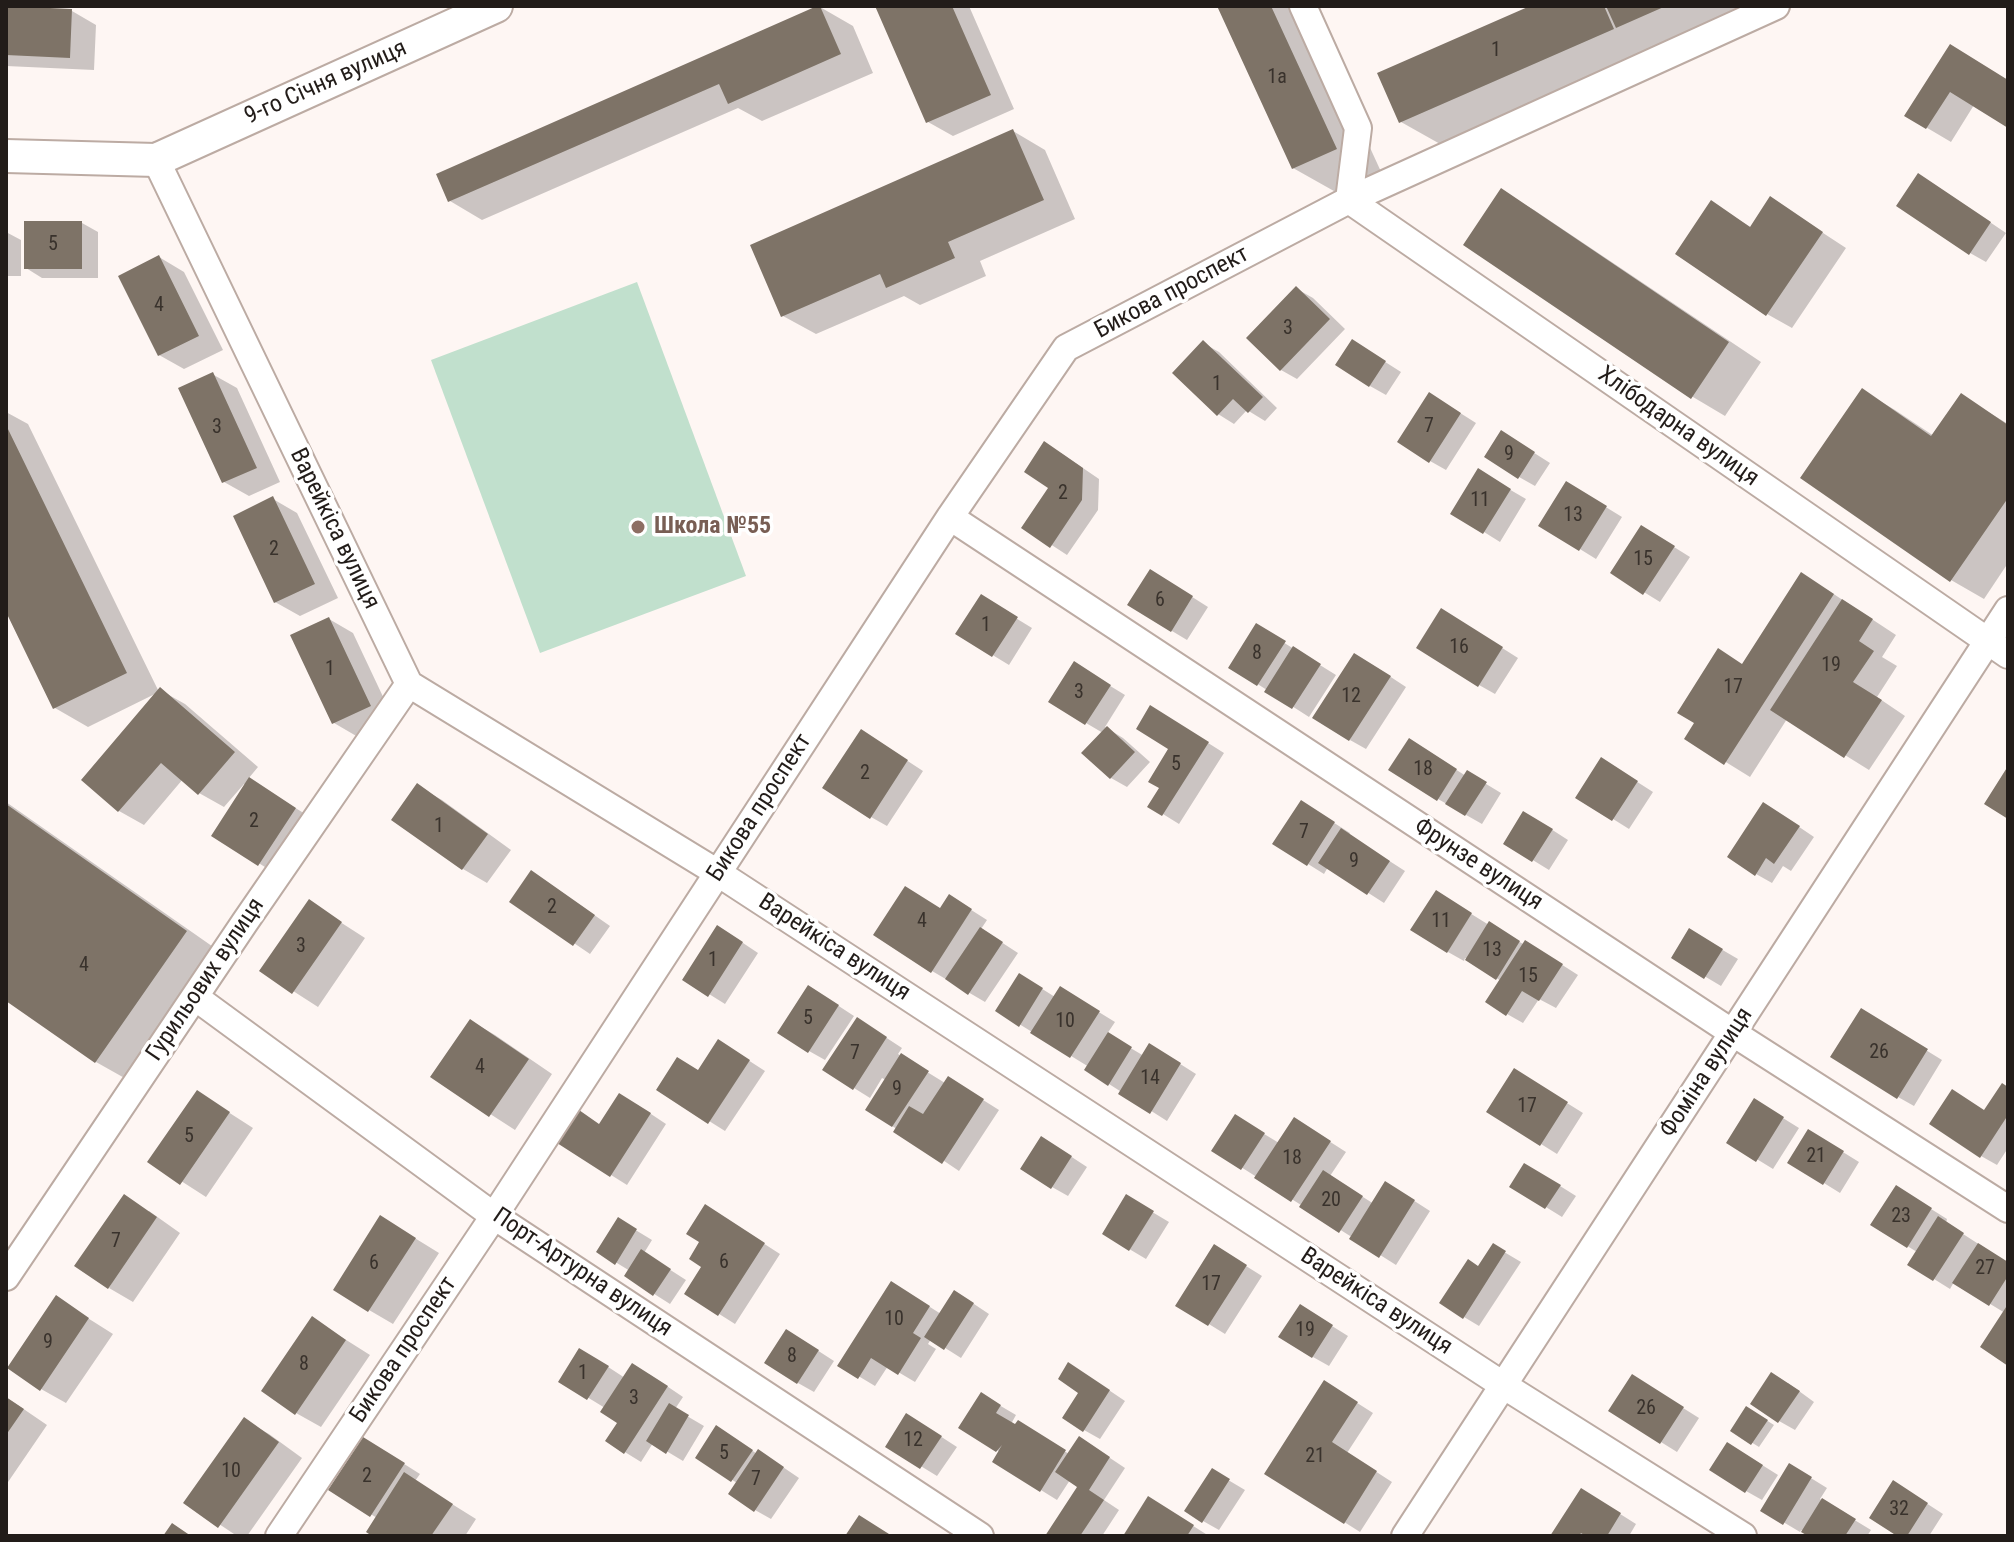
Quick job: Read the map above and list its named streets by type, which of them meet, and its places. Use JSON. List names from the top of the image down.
{
  "streets": {
    "street": [
      "9-го Січня вулиця",
      "Бикова проспект",
      "Хлібодарна вулиця",
      "Варейкіса вулиця",
      "Фрунзе вулиця",
      "Гурильових вулиця",
      "Фоміна вулиця",
      "Порт-Артурна вулиця"
    ]
  },
  "crossings": [
    ["9-го Січня вулиця", "Варейкіса вулиця"],
    ["Бикова проспект", "Хлібодарна вулиця"],
    ["Бикова проспект", "Варейкіса вулиця"],
    ["Бикова проспект", "Фрунзе вулиця"],
    ["Бикова проспект", "Порт-Артурна вулиця"],
    ["Хлібодарна вулиця", "Фоміна вулиця"],
    ["Варейкіса вулиця", "Гурильових вулиця"],
    ["Варейкіса вулиця", "Фоміна вулиця"],
    ["Фрунзе вулиця", "Фоміна вулиця"],
    ["Гурильових вулиця", "Порт-Артурна вулиця"]
  ],
  "places": ["Школа №55"],
  "house_numbers": [
    "1",
    "1а",
    "5",
    "4",
    "3",
    "1",
    "7",
    "3",
    "9",
    "2",
    "11",
    "13",
    "2",
    "15",
    "6",
    "1",
    "16",
    "8",
    "19",
    "1",
    "17",
    "3",
    "12",
    "5",
    "18",
    "2",
    "2",
    "1",
    "7",
    "9",
    "2",
    "4",
    "11",
    "3",
    "13",
    "1",
    "4",
    "15",
    "5",
    "10",
    "26",
    "7",
    "4",
    "14",
    "9",
    "17",
    "5",
    "21",
    "18",
    "20",
    "23",
    "7",
    "6",
    "6",
    "27",
    "17",
    "10",
    "19",
    "9",
    "8",
    "8",
    "1",
    "3",
    "26",
    "12",
    "5",
    "21",
    "10",
    "2",
    "7",
    "32"
  ]
}
